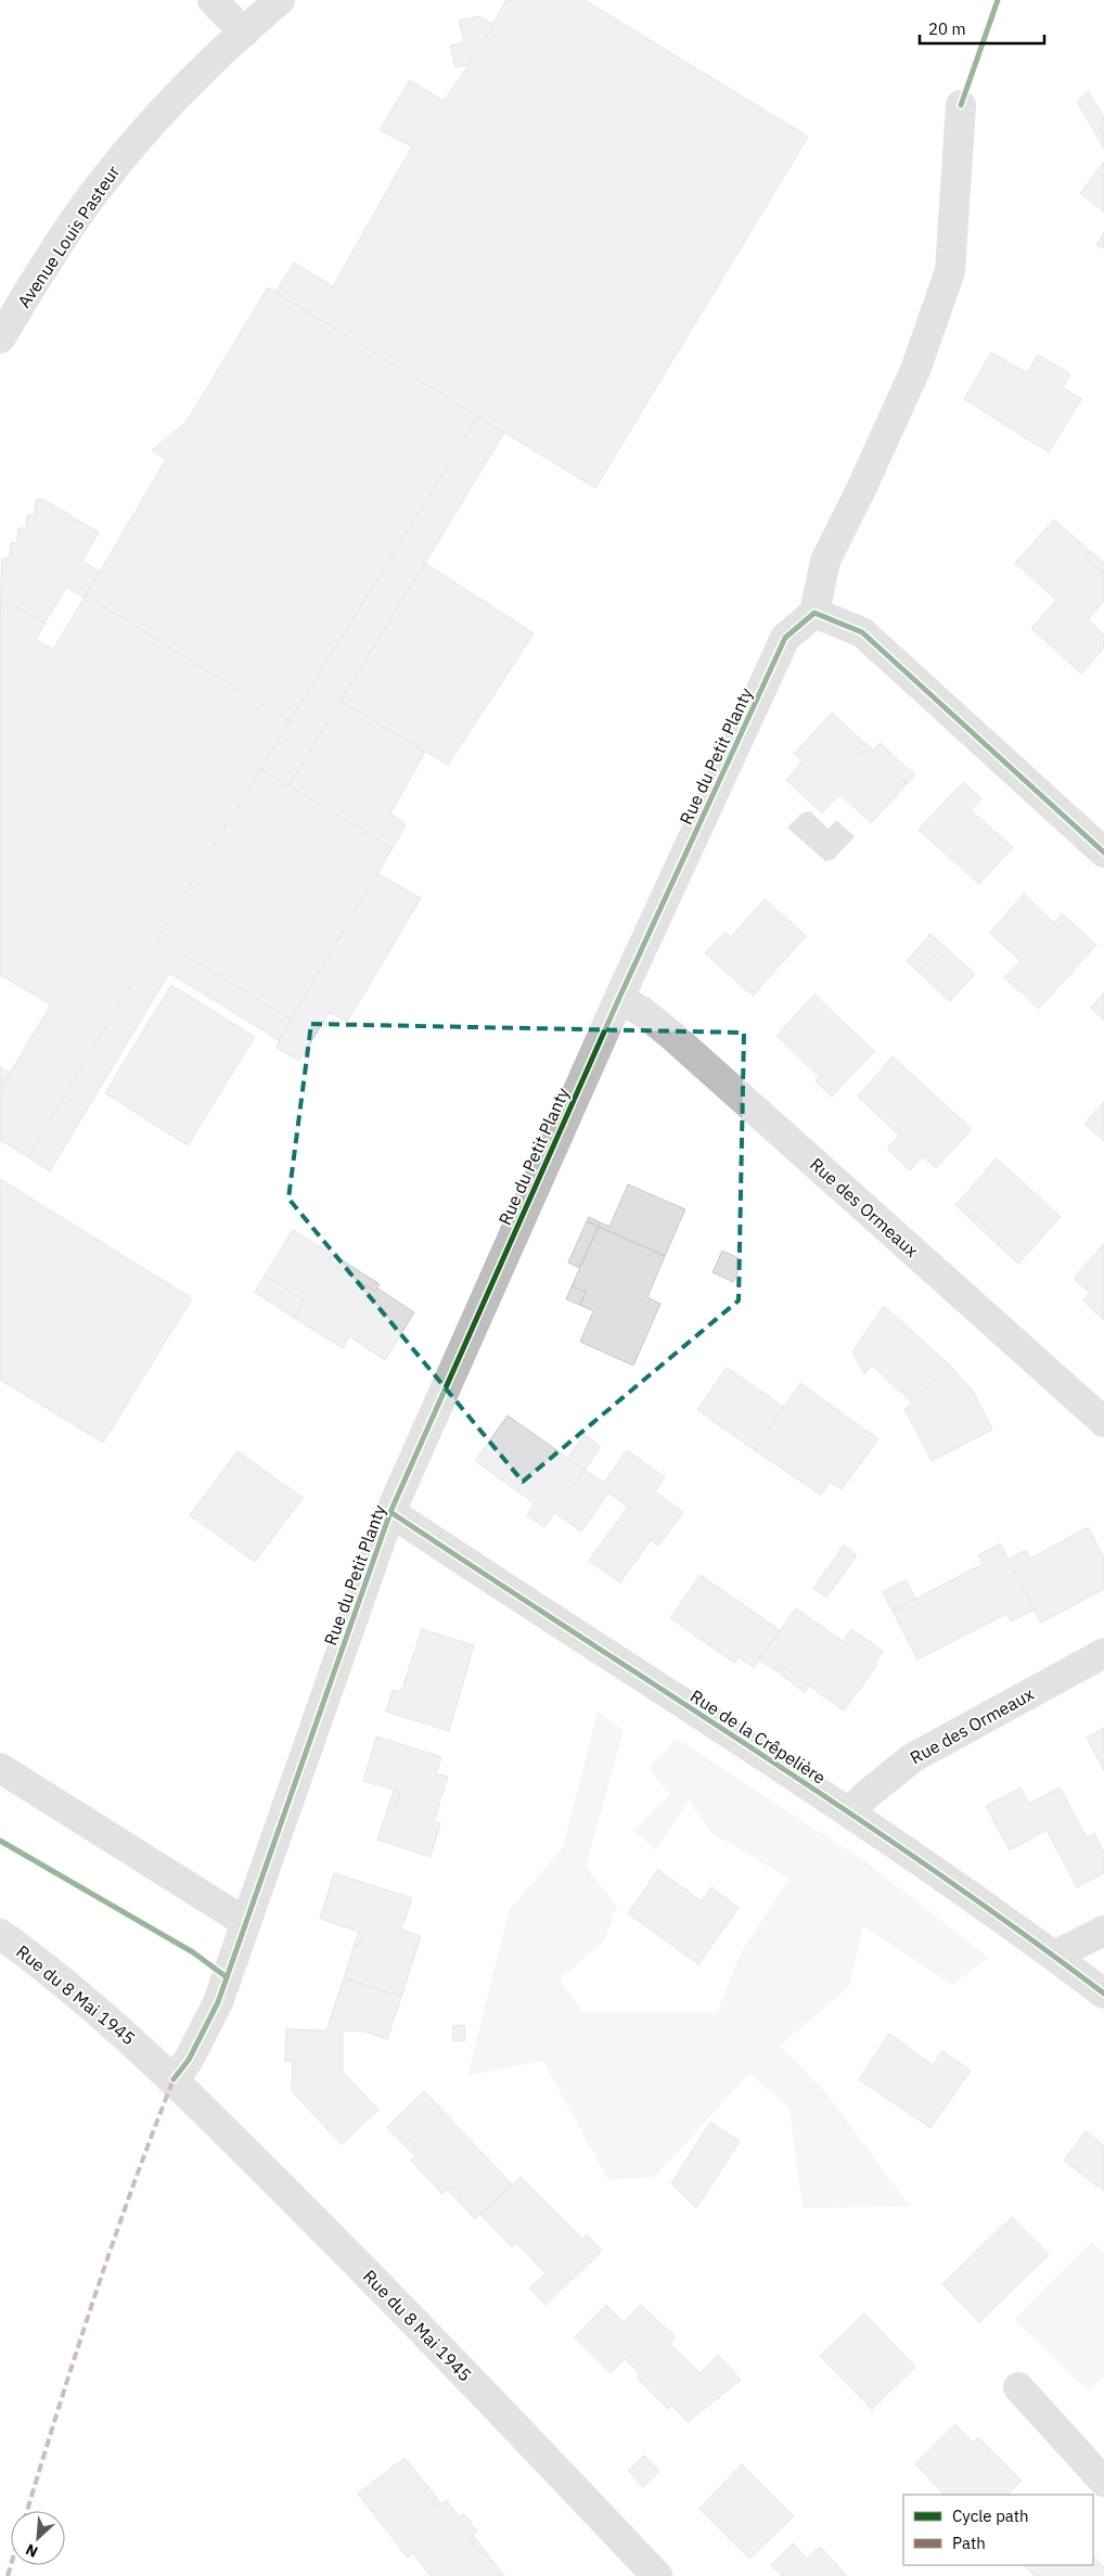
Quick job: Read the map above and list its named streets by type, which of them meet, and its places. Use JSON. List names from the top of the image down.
{
  "streets": {
    "street": [
      "Avenue Louis Pasteur",
      "Rue du Petit Planty",
      "Rue des Ormeaux",
      "Rue de la Crêpelière",
      "Rue du 8 Mai 1945"
    ]
  },
  "crossings": [
    ["Rue du Petit Planty", "Rue des Ormeaux"],
    ["Rue du Petit Planty", "Rue de la Crêpelière"],
    ["Rue du Petit Planty", "Rue du 8 Mai 1945"],
    ["Rue des Ormeaux", "Rue de la Crêpelière"]
  ],
  "legend": ["Cycle path", "Path"],
  "scale_bar": "20 m",
  "north": "bottom left"
}
